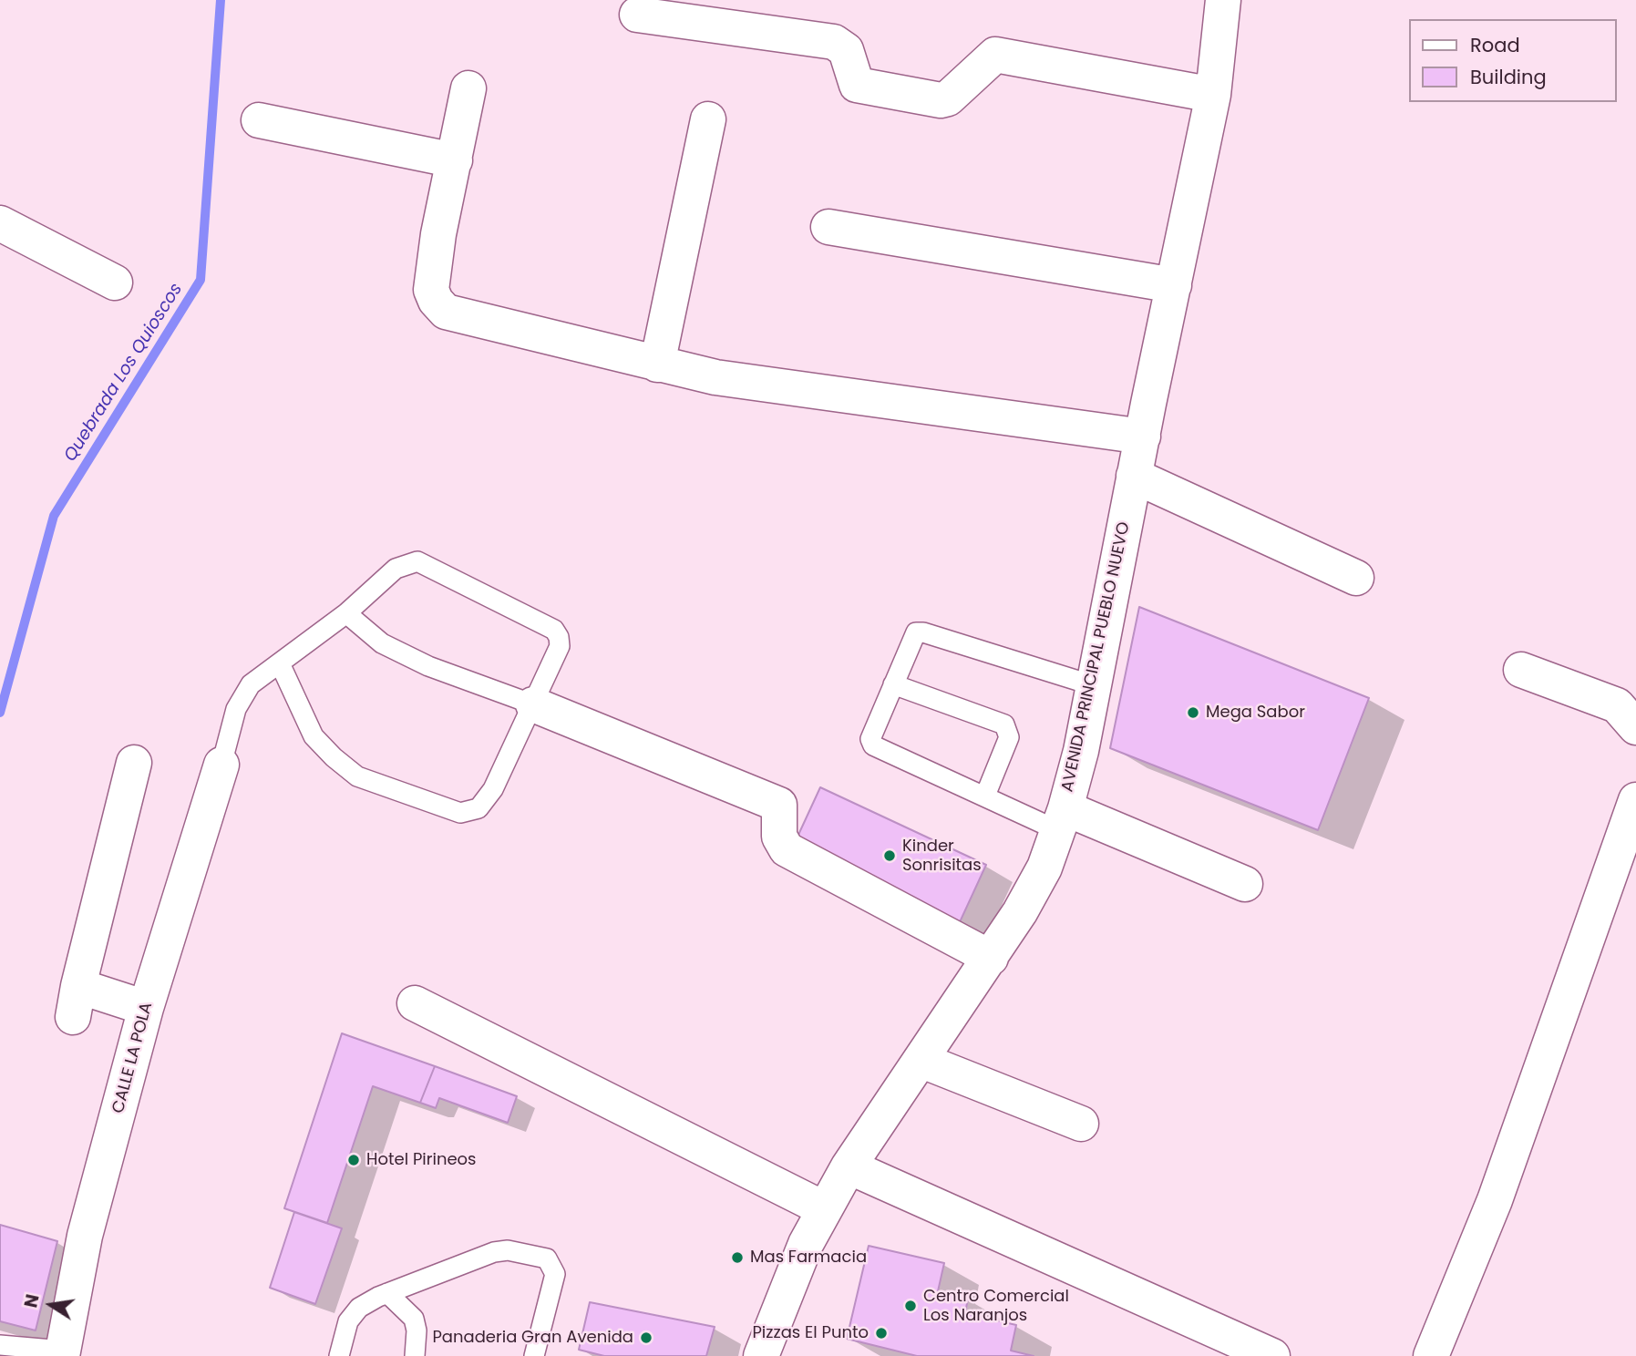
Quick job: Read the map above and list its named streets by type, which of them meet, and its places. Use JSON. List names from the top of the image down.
{
  "streets": {
    "street": ["AVENIDA PRINCIPAL PUEBLO NUEVO", "CALLE LA POLA"]
  },
  "water": ["Quebrada Los Quioscos"],
  "places": [
    "Mega Sabor",
    "Kinder Sonrisitas",
    "Hotel Pirineos",
    "Mas Farmacia",
    "Centro Comercial Los Naranjos",
    "Pizzas El Punto",
    "Panaderia Gran Avenida"
  ],
  "legend": ["Road", "Building"],
  "north": "left"
}
